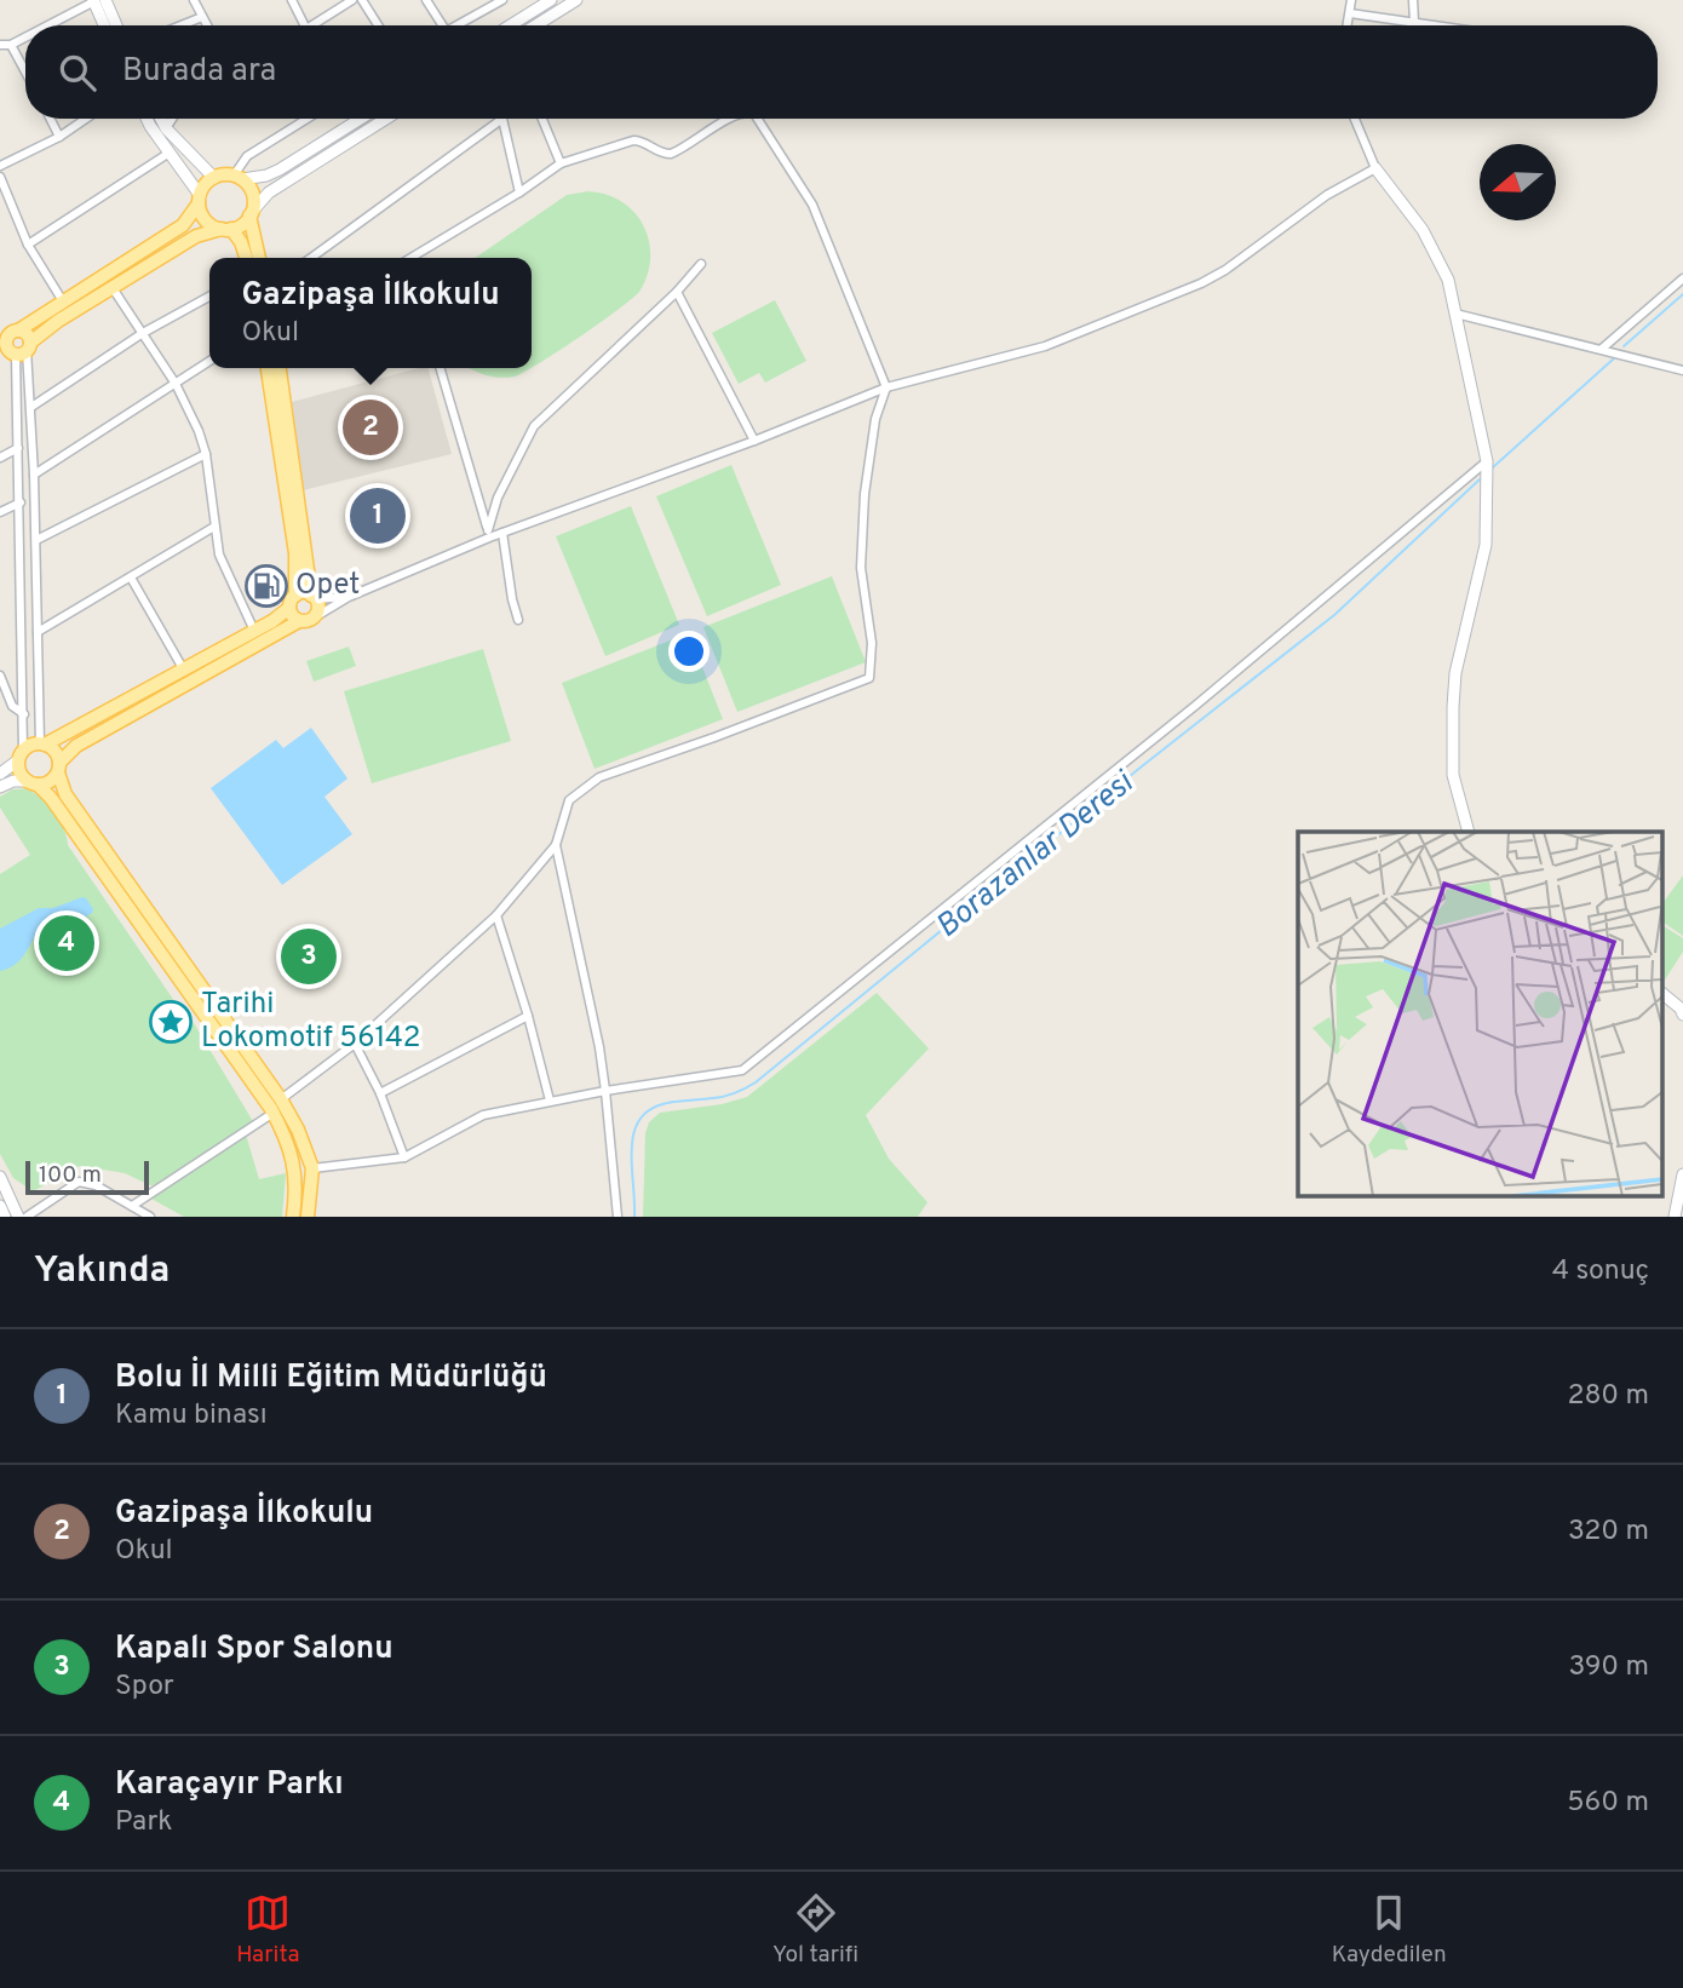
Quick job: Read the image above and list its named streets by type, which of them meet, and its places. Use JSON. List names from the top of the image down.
{
  "water": ["Borazanlar Deresi"],
  "places": {
    "fuel station": ["Opet"],
    "place": ["Tarihi Lokomotif 56142"]
  },
  "scale_bar": "100 m",
  "north": "left",
  "page": {
    "search": "Burada ara",
    "popup": ["Gazipaşa İlkokulu", "Okul"],
    "pins": [
      "2",
      "1",
      "4",
      "3"
    ],
    "scale": "100 m",
    "heading": ["Yakında", "4 sonuç"],
    "list": [
      {
        "mark": "1",
        "name": "Bolu İl Milli Eğitim Müdürlüğü",
        "note": "Kamu binası",
        "value": "280 m"
      },
      {
        "mark": "2",
        "name": "Gazipaşa İlkokulu",
        "note": "Okul",
        "value": "320 m"
      },
      {
        "mark": "3",
        "name": "Kapalı Spor Salonu",
        "note": "Spor",
        "value": "390 m"
      },
      {
        "mark": "4",
        "name": "Karaçayır Parkı",
        "note": "Park",
        "value": "560 m"
      }
    ],
    "nav": ["Harita", "Yol tarifi", "Kaydedilen"]
  }
}
